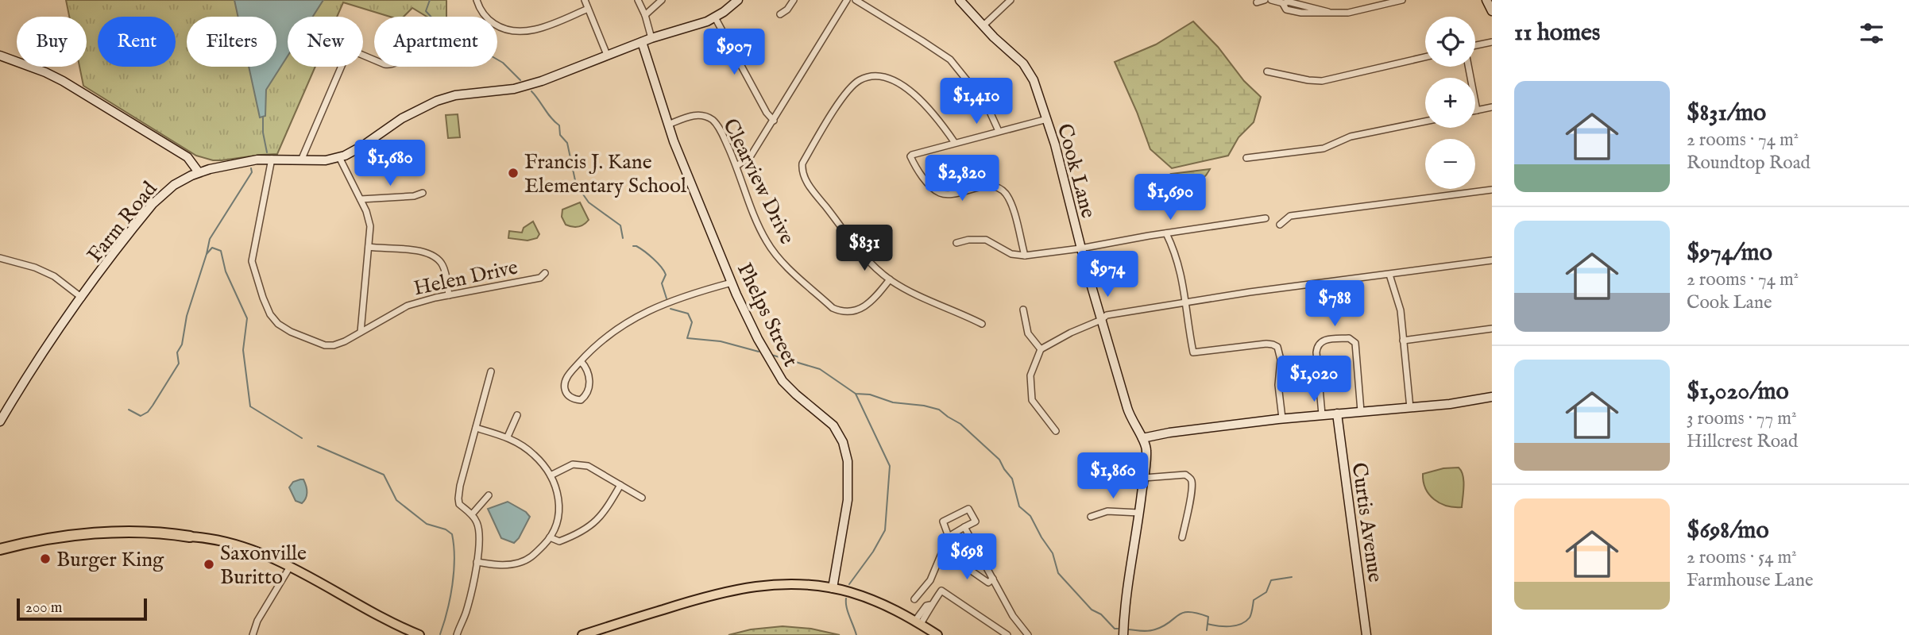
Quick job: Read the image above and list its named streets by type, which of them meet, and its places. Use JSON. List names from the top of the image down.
{
  "streets": {
    "street": [
      "Cook Lane",
      "Clearview Drive",
      "Farm Road",
      "Helen Drive",
      "Phelps Street",
      "Curtis Avenue"
    ]
  },
  "crossings": [
    ["Clearview Drive", "Phelps Street"],
    ["Farm Road", "Helen Drive"],
    ["Farm Road", "Phelps Street"]
  ],
  "places": ["Francis J. Kane Elementary School", "Burger King", "Saxonville Buritto"],
  "scale_bar": "200 m",
  "page": {
    "heading": "11 homes",
    "map_buttons": ["+", "−"],
    "chip": [
      "Buy",
      "Rent",
      "Filters",
      "New",
      "Apartment"
    ],
    "price": [
      "$907",
      "$1,410",
      "$1,680",
      "$2,820",
      "$1,690",
      "$831",
      "$974",
      "$788",
      "$1,020",
      "$1,860",
      "$698"
    ],
    "list": [
      {
        "name": "$831/mo",
        "note": "2 rooms · 74 m² · Roundtop Road"
      },
      {
        "name": "$974/mo",
        "note": "2 rooms · 74 m² · Cook Lane"
      },
      {
        "name": "$1,020/mo",
        "note": "3 rooms · 77 m² · Hillcrest Road"
      },
      {
        "name": "$698/mo",
        "note": "2 rooms · 54 m² · Farmhouse Lane"
      }
    ],
    "scale": "200 m"
  }
}
